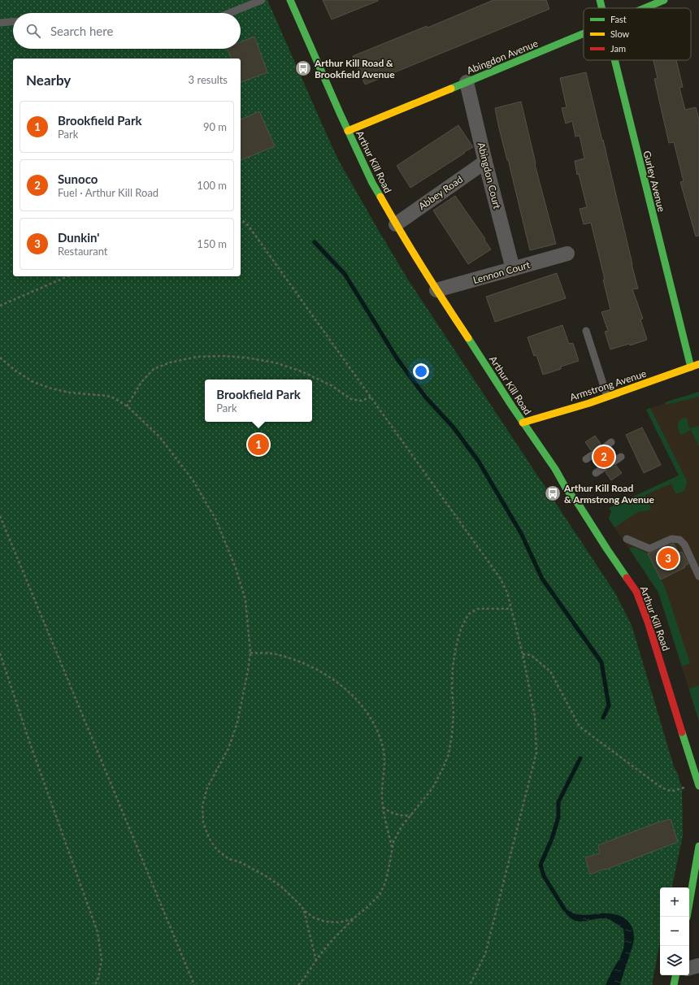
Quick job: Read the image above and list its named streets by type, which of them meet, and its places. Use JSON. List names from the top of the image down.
{
  "streets": {
    "street": [
      "Abingdon Avenue",
      "Arthur Kill Road",
      "Abingdon Court",
      "Gurley Avenue",
      "Abbey Road",
      "Lennon Court",
      "Armstrong Avenue"
    ]
  },
  "crossings": [
    ["Abingdon Avenue", "Arthur Kill Road"],
    ["Abingdon Avenue", "Abingdon Court"],
    ["Arthur Kill Road", "Abbey Road"],
    ["Arthur Kill Road", "Lennon Court"],
    ["Arthur Kill Road", "Armstrong Avenue"],
    ["Abingdon Court", "Abbey Road"],
    ["Abingdon Court", "Lennon Court"],
    ["Gurley Avenue", "Armstrong Avenue"]
  ],
  "places": {
    "bus stop": ["Arthur Kill Road & Brookfield Avenue", "Arthur Kill Road & Armstrong Avenue"]
  },
  "legend": ["Fast", "Slow", "Jam"],
  "page": {
    "search": "Search here",
    "heading": ["Nearby", "3 results"],
    "list": [
      {
        "mark": "1",
        "name": "Brookfield Park",
        "note": "Park",
        "value": "90 m"
      },
      {
        "mark": "2",
        "name": "Sunoco",
        "note": "Fuel · Arthur Kill Road",
        "value": "100 m"
      },
      {
        "mark": "3",
        "name": "Dunkin'",
        "note": "Restaurant",
        "value": "150 m"
      }
    ],
    "popup": ["Brookfield Park", "Park"],
    "pins": ["1", "2", "3"],
    "map_buttons": ["+", "−"]
  }
}
